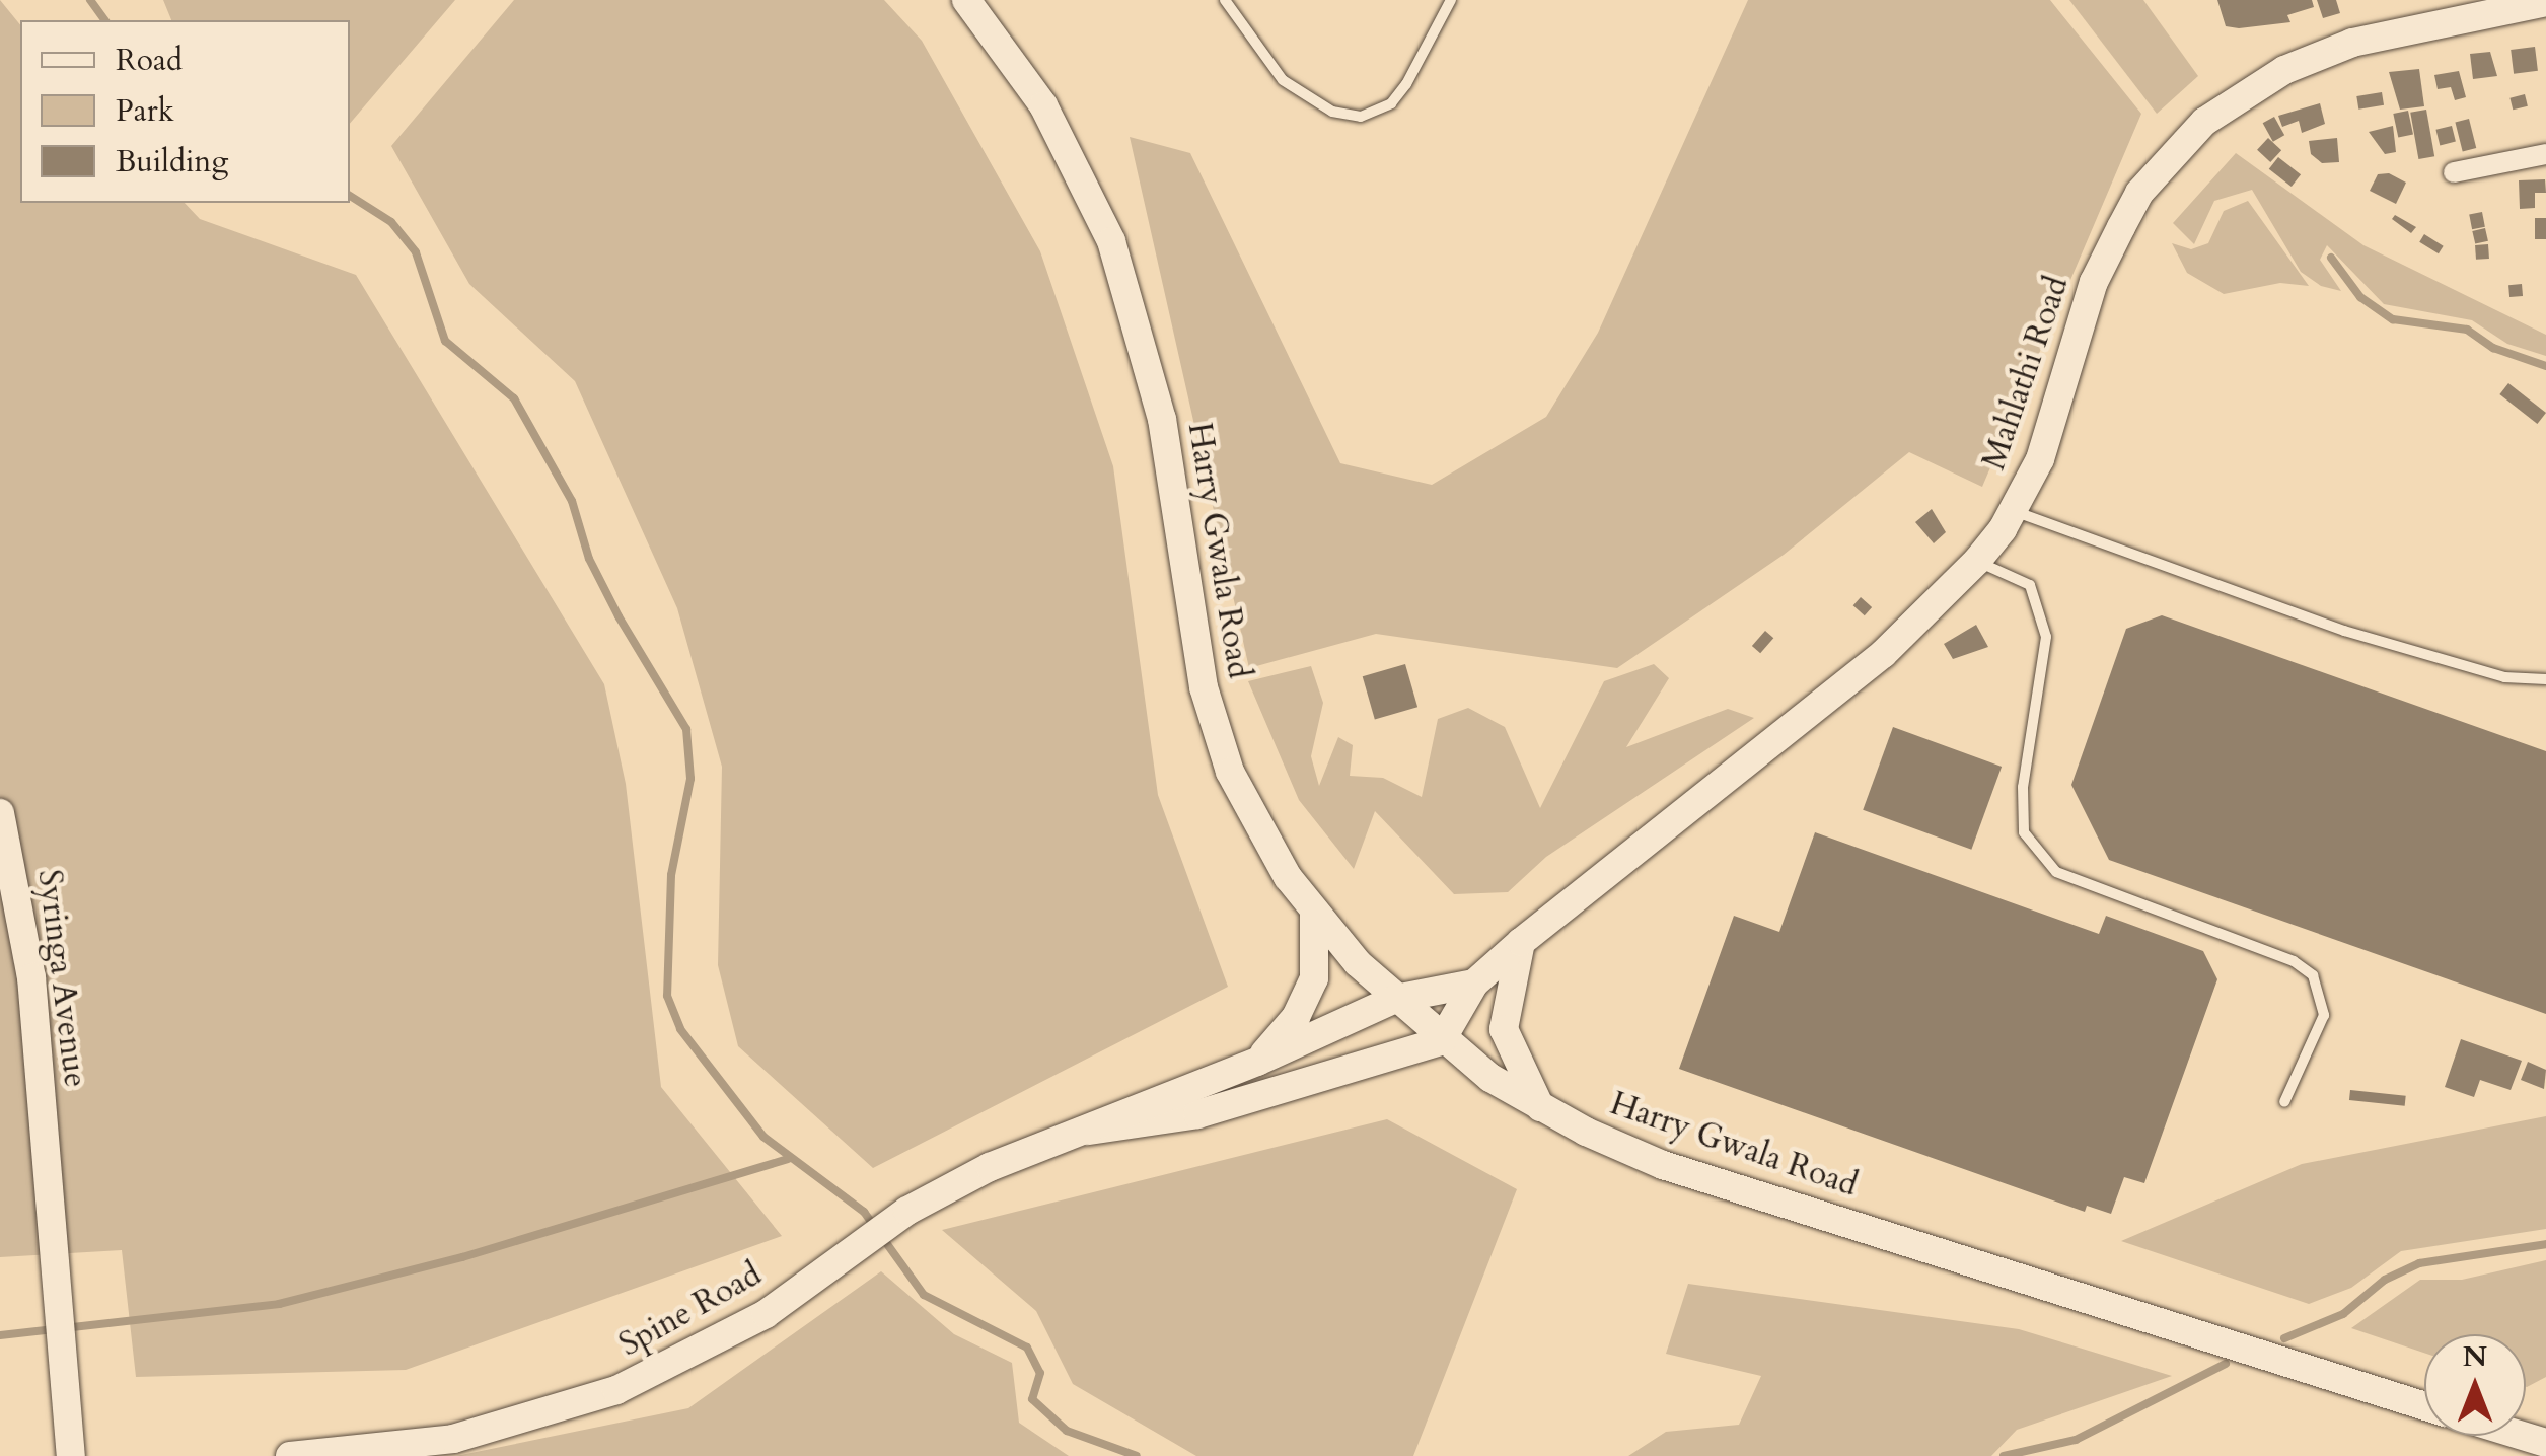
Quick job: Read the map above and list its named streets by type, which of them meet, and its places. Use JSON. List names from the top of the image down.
{
  "streets": {
    "street": [
      "Mahlathi Road",
      "Harry Gwala Road",
      "Syringa Avenue",
      "Spine Road"
    ]
  },
  "crossings": [
    ["Mahlathi Road", "Harry Gwala Road"],
    ["Mahlathi Road", "Spine Road"],
    ["Harry Gwala Road", "Spine Road"]
  ],
  "legend": ["Road", "Park", "Building"],
  "north": "top"
}
